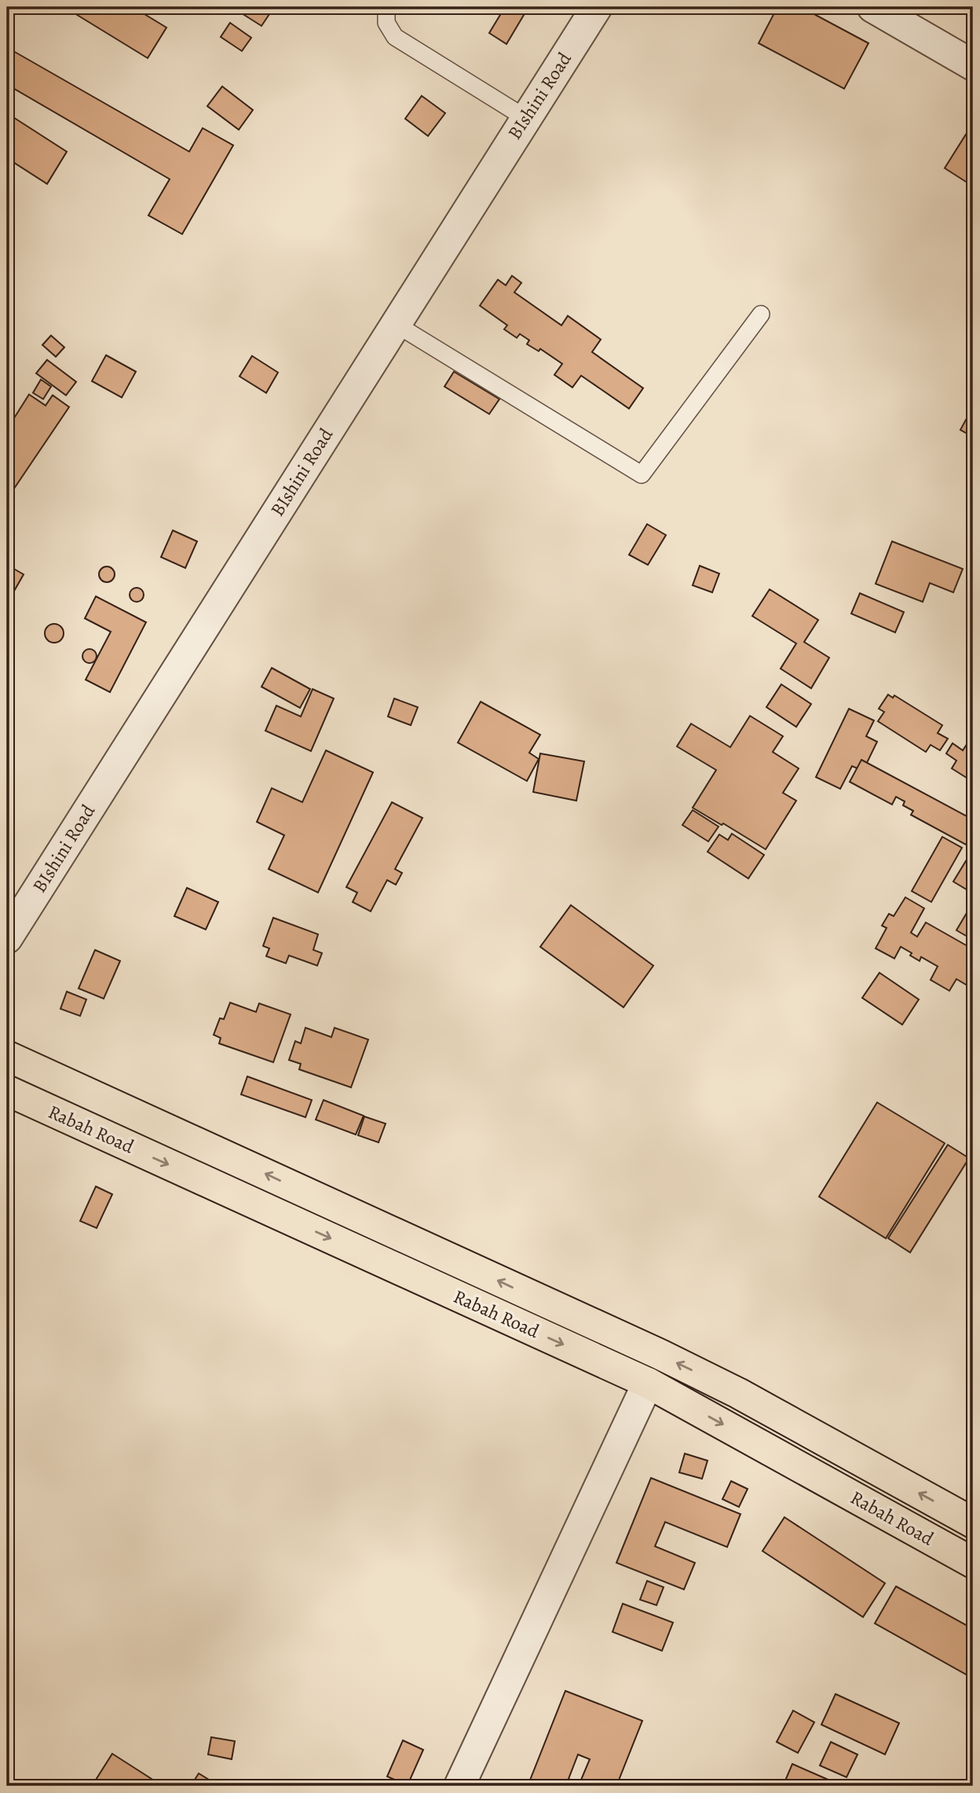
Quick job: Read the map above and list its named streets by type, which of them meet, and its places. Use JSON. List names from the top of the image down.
{
  "streets": {
    "main road": ["Rabah Road"],
    "street": ["BIshini Road"]
  }
}
